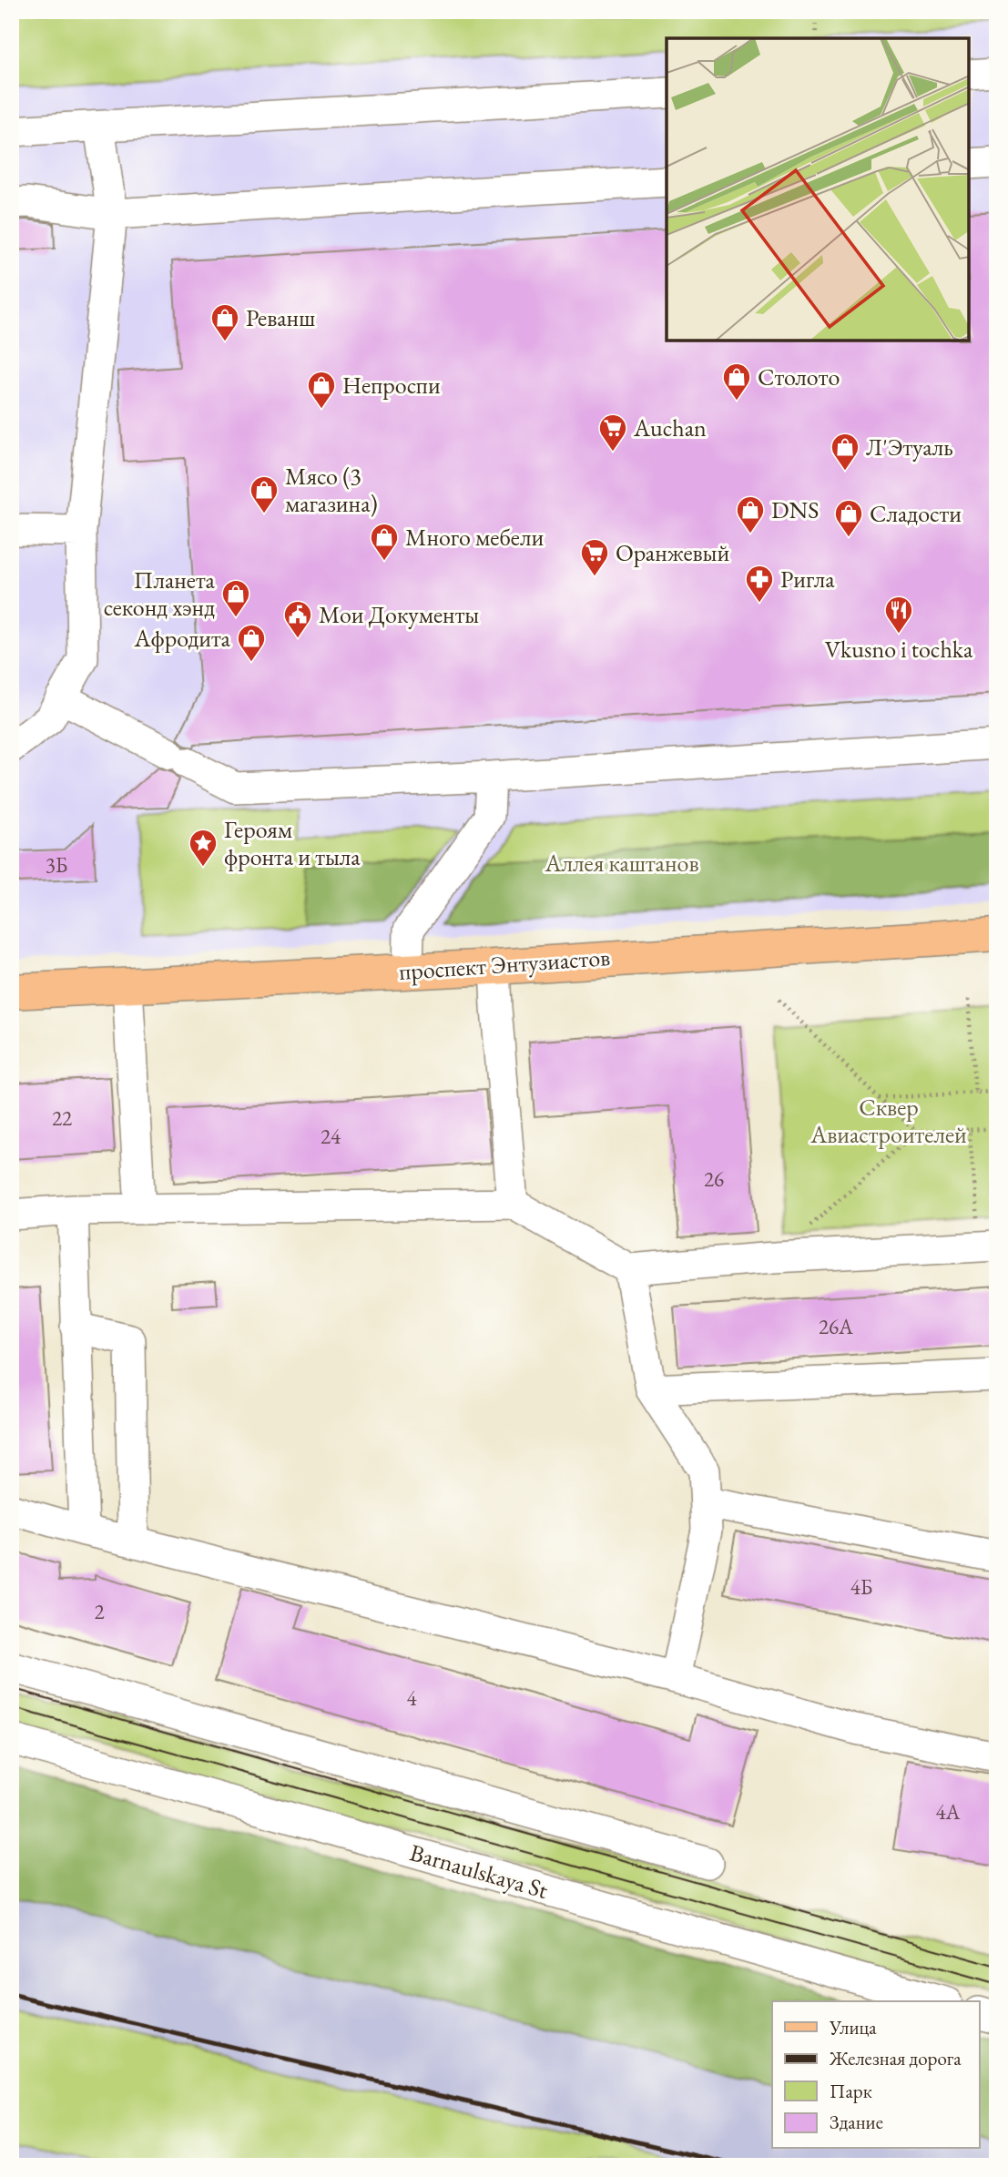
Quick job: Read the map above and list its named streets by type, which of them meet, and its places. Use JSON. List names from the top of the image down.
{
  "streets": {
    "main road": ["проспект Энтузиастов"],
    "street": ["Barnaulskaya St"]
  },
  "parks": ["Аллея каштанов", "Сквер Авиастроителей"],
  "places": {
    "shop": [
      "Реванш",
      "Столото",
      "Непроспи",
      "Л'Этуаль",
      "Мясо (3 магазина)",
      "DNS",
      "Сладости",
      "Много мебели",
      "Планета секонд хэнд",
      "Афродита"
    ],
    "supermarket": ["Auchan", "Оранжевый"],
    "pharmacy": ["Ригла"],
    "restaurant": ["Vkusno i tochka"],
    "public building": ["Мои Документы"],
    "place": ["Героям фронта и тыла"]
  },
  "house_numbers": [
    "3Б",
    "22",
    "24",
    "26",
    "26А",
    "4Б",
    "2",
    "4",
    "4А"
  ],
  "legend": [
    "Улица",
    "Железная дорога",
    "Парк",
    "Здание"
  ]
}
